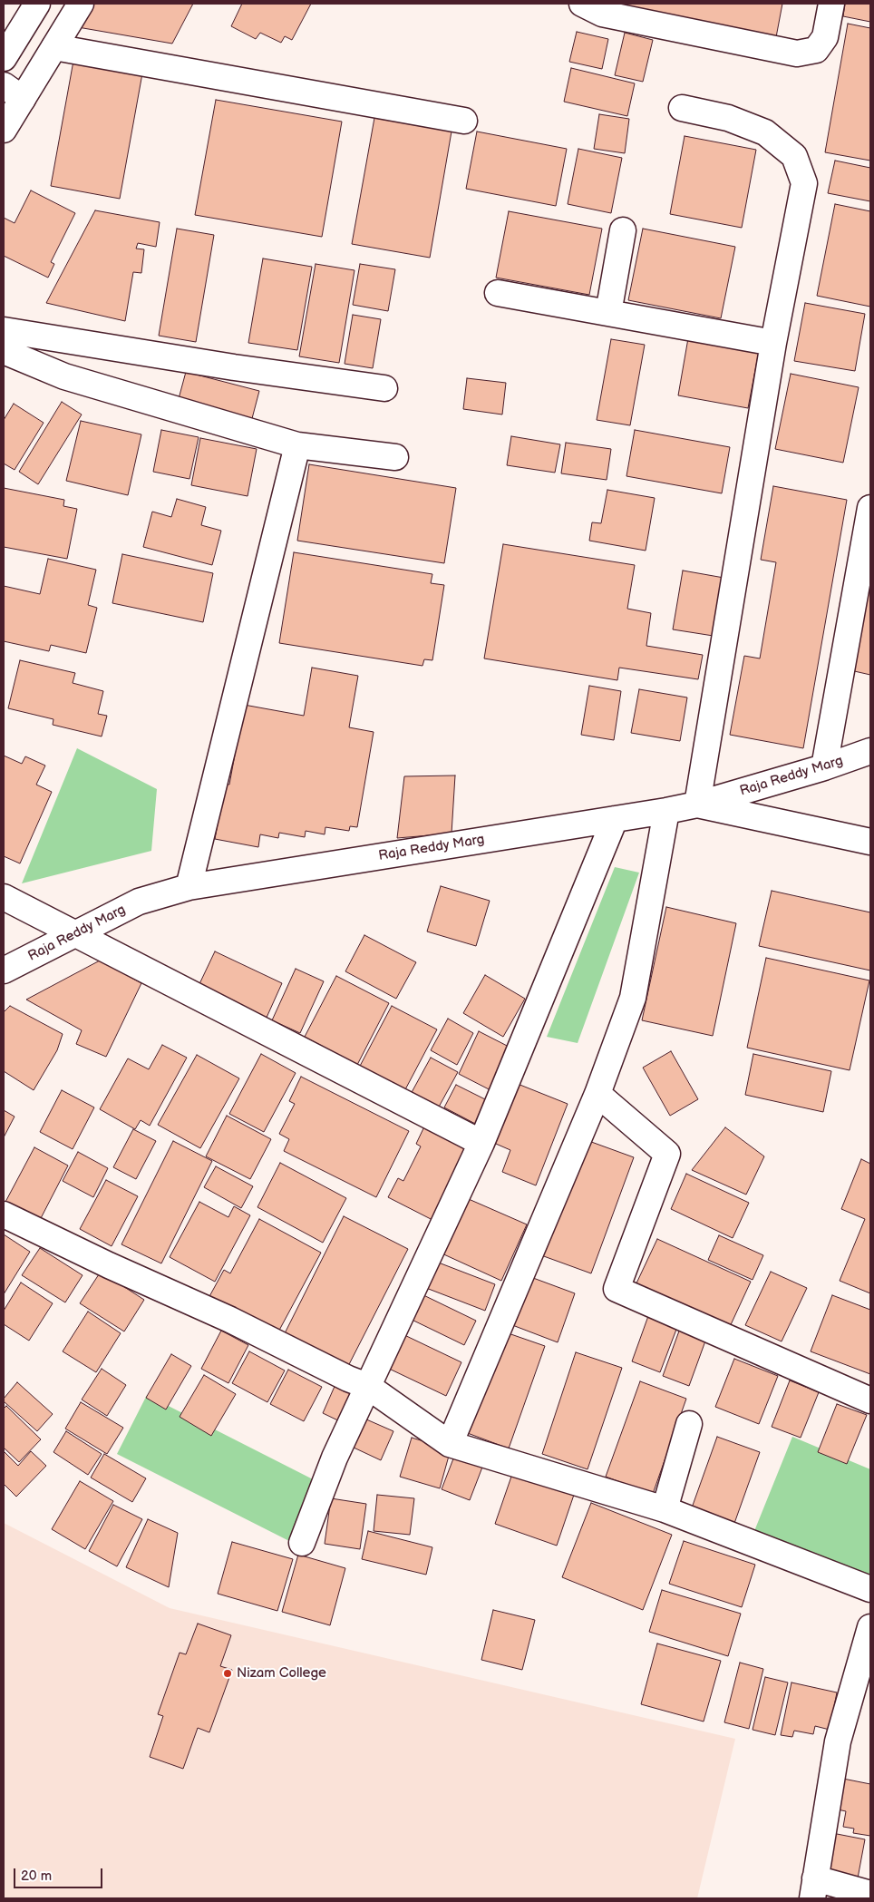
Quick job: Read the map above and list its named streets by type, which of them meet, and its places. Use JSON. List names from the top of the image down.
{
  "streets": {
    "street": ["Raja Reddy Marg"]
  },
  "places": ["Nizam College"],
  "scale_bar": "20 m"
}
